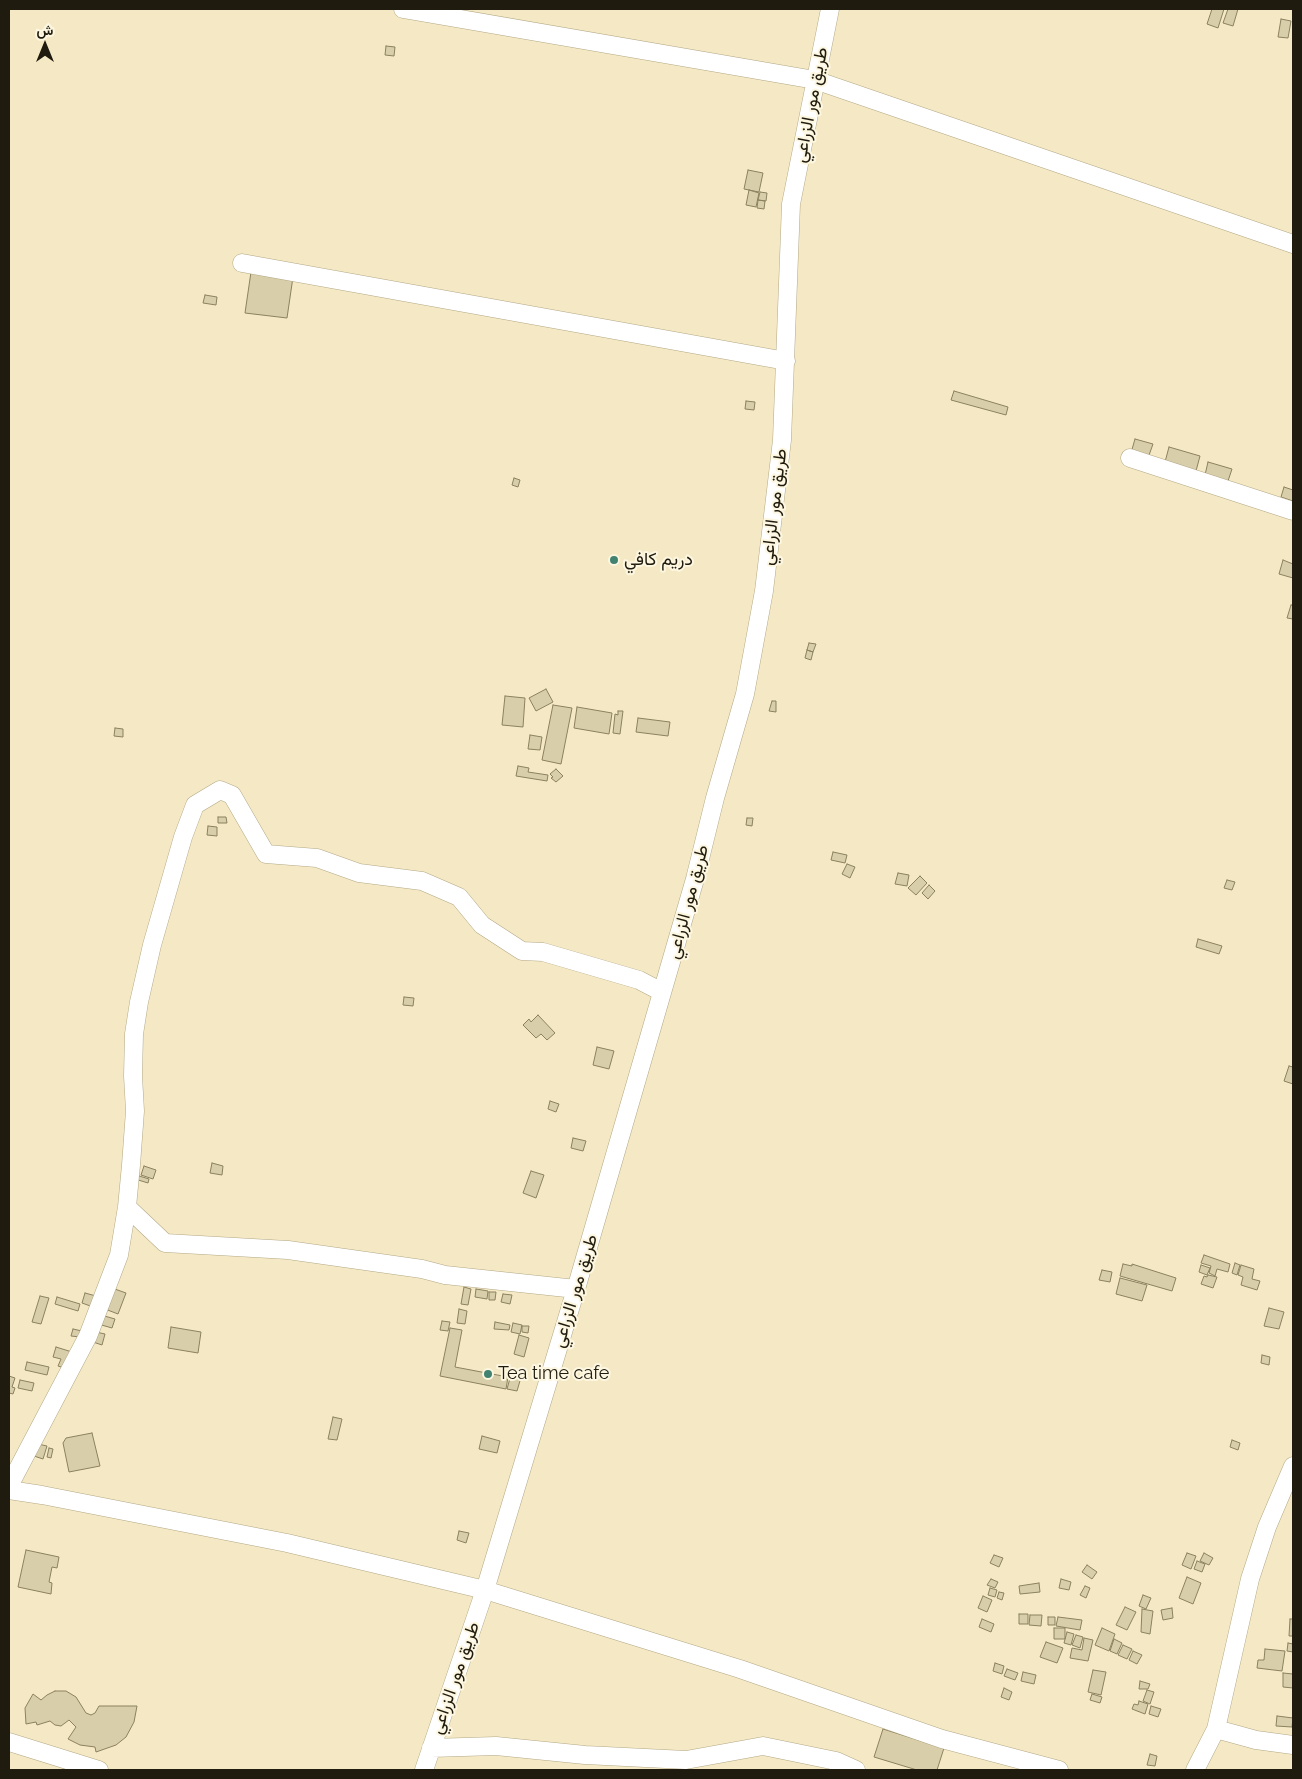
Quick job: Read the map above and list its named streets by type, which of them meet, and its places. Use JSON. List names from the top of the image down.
{
  "streets": {
    "street": ["طريق مور الزراعي"]
  },
  "places": ["دريم كافي", "Tea time cafe"],
  "north": "top"
}
